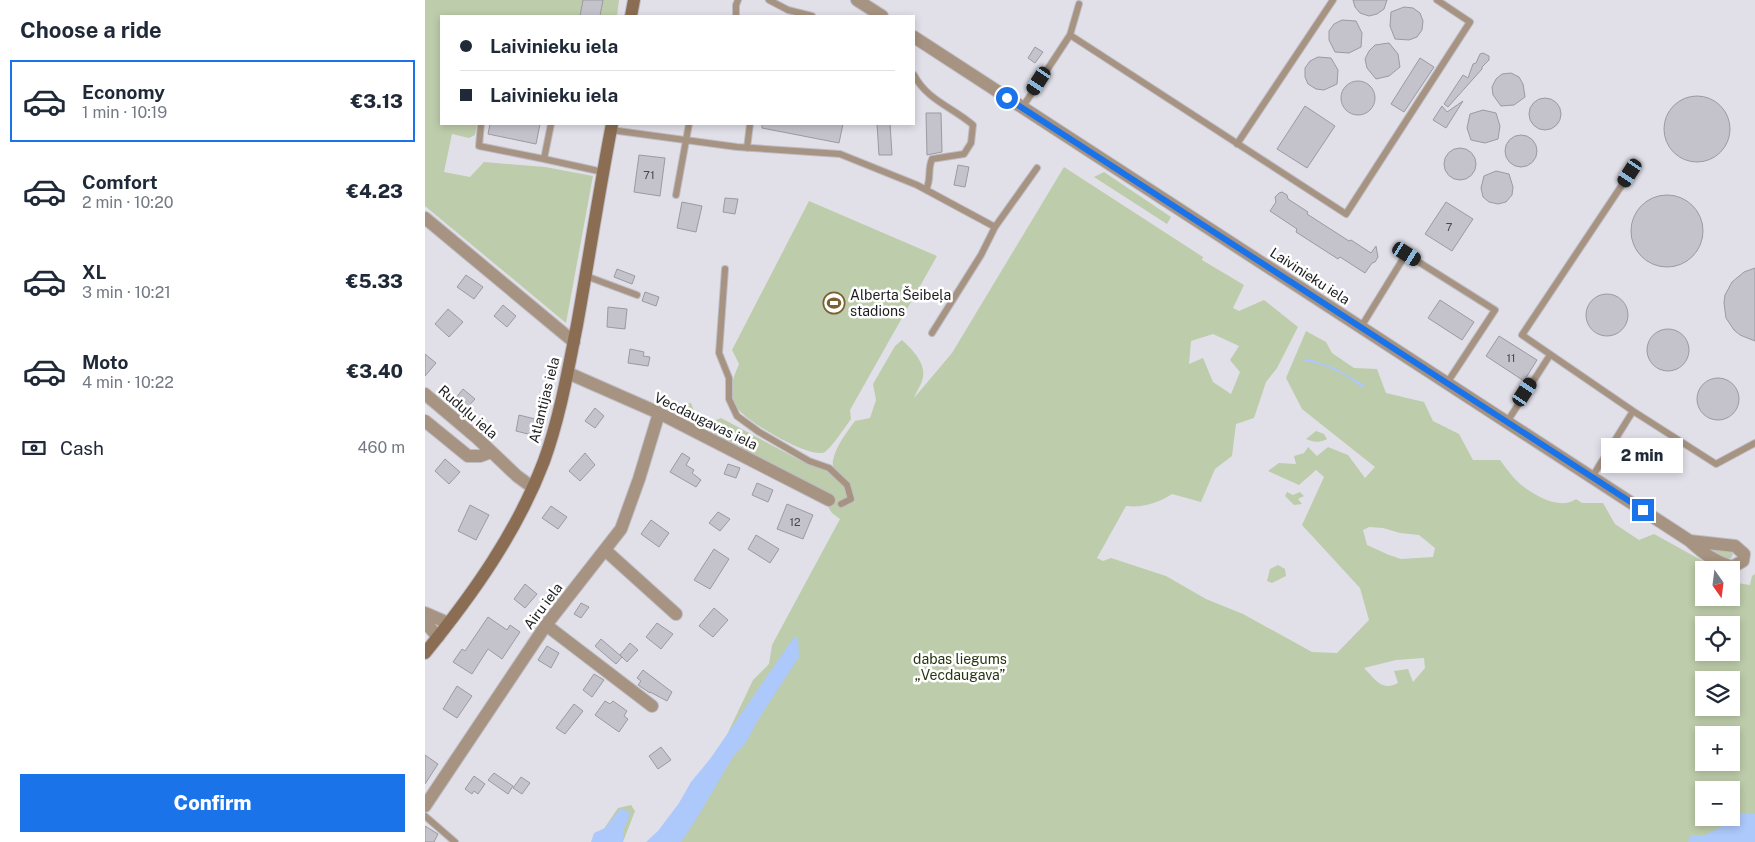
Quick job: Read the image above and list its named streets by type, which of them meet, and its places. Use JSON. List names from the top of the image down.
{
  "streets": {
    "main road": ["Atlantijas iela"],
    "street": [
      "Laivinieku iela",
      "Ruduļu iela",
      "Vecdaugavas iela",
      "Airu iela"
    ]
  },
  "crossings": [
    ["Atlantijas iela", "Ruduļu iela"],
    ["Atlantijas iela", "Vecdaugavas iela"],
    ["Vecdaugavas iela", "Airu iela"]
  ],
  "parks": ["dabas liegums „Vecdaugava”"],
  "places": {
    "sports": ["Alberta Šeibeļa stadions"]
  },
  "house_numbers": [
    "71",
    "7",
    "11",
    "12"
  ],
  "north": "bottom",
  "page": {
    "heading": "Choose a ride",
    "banner": ["Laivinieku iela", "Laivinieku iela"],
    "list": [
      {
        "name": "Economy",
        "note": "1 min · 10:19",
        "value": "€3.13"
      },
      {
        "name": "Comfort",
        "note": "2 min · 10:20",
        "value": "€4.23"
      },
      {
        "name": "XL",
        "note": "3 min · 10:21",
        "value": "€5.33"
      },
      {
        "name": "Moto",
        "note": "4 min · 10:22",
        "value": "€3.40"
      }
    ],
    "pay": ["Cash", "460 m"],
    "bubble": "2 min",
    "map_buttons": ["+", "−"],
    "buttons": "Confirm"
  }
}
